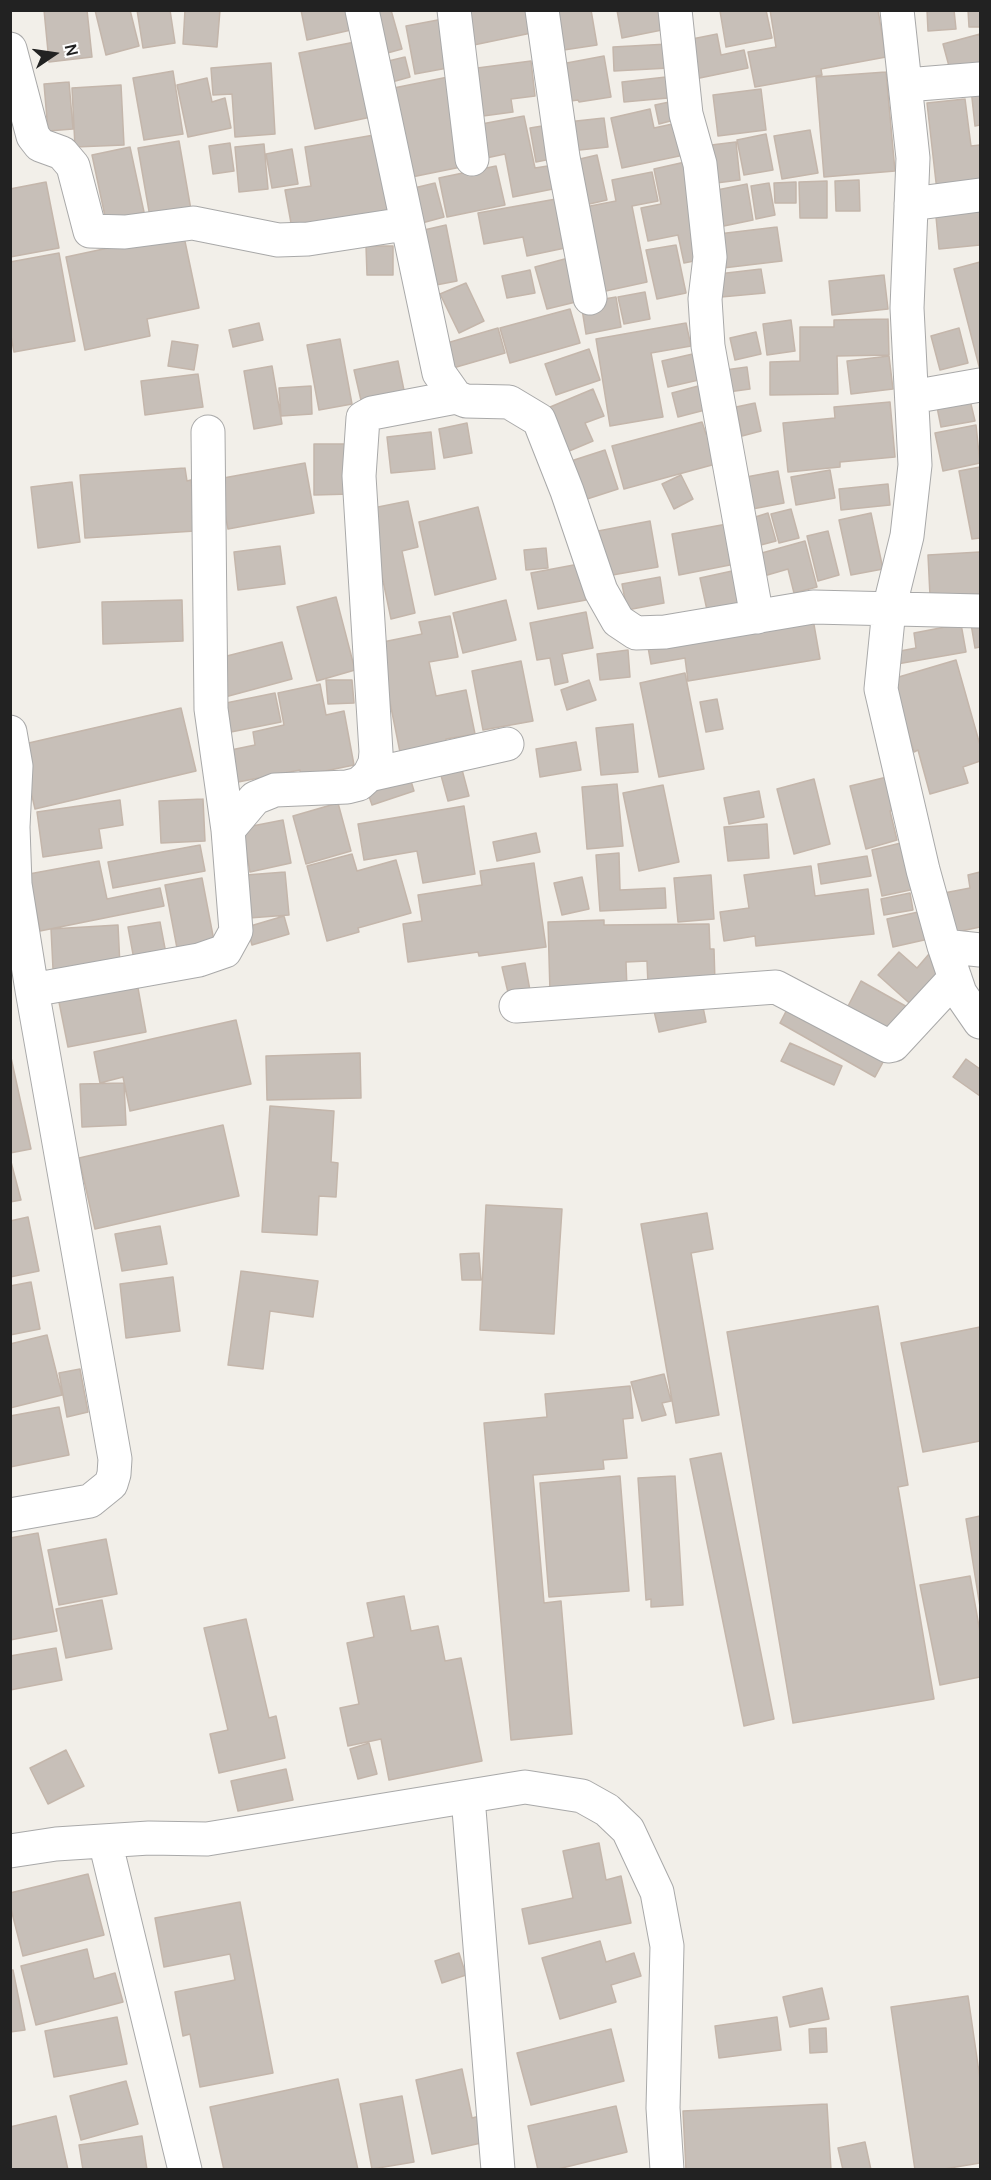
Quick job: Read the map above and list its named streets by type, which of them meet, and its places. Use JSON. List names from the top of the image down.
{
  "north": "right"
}
